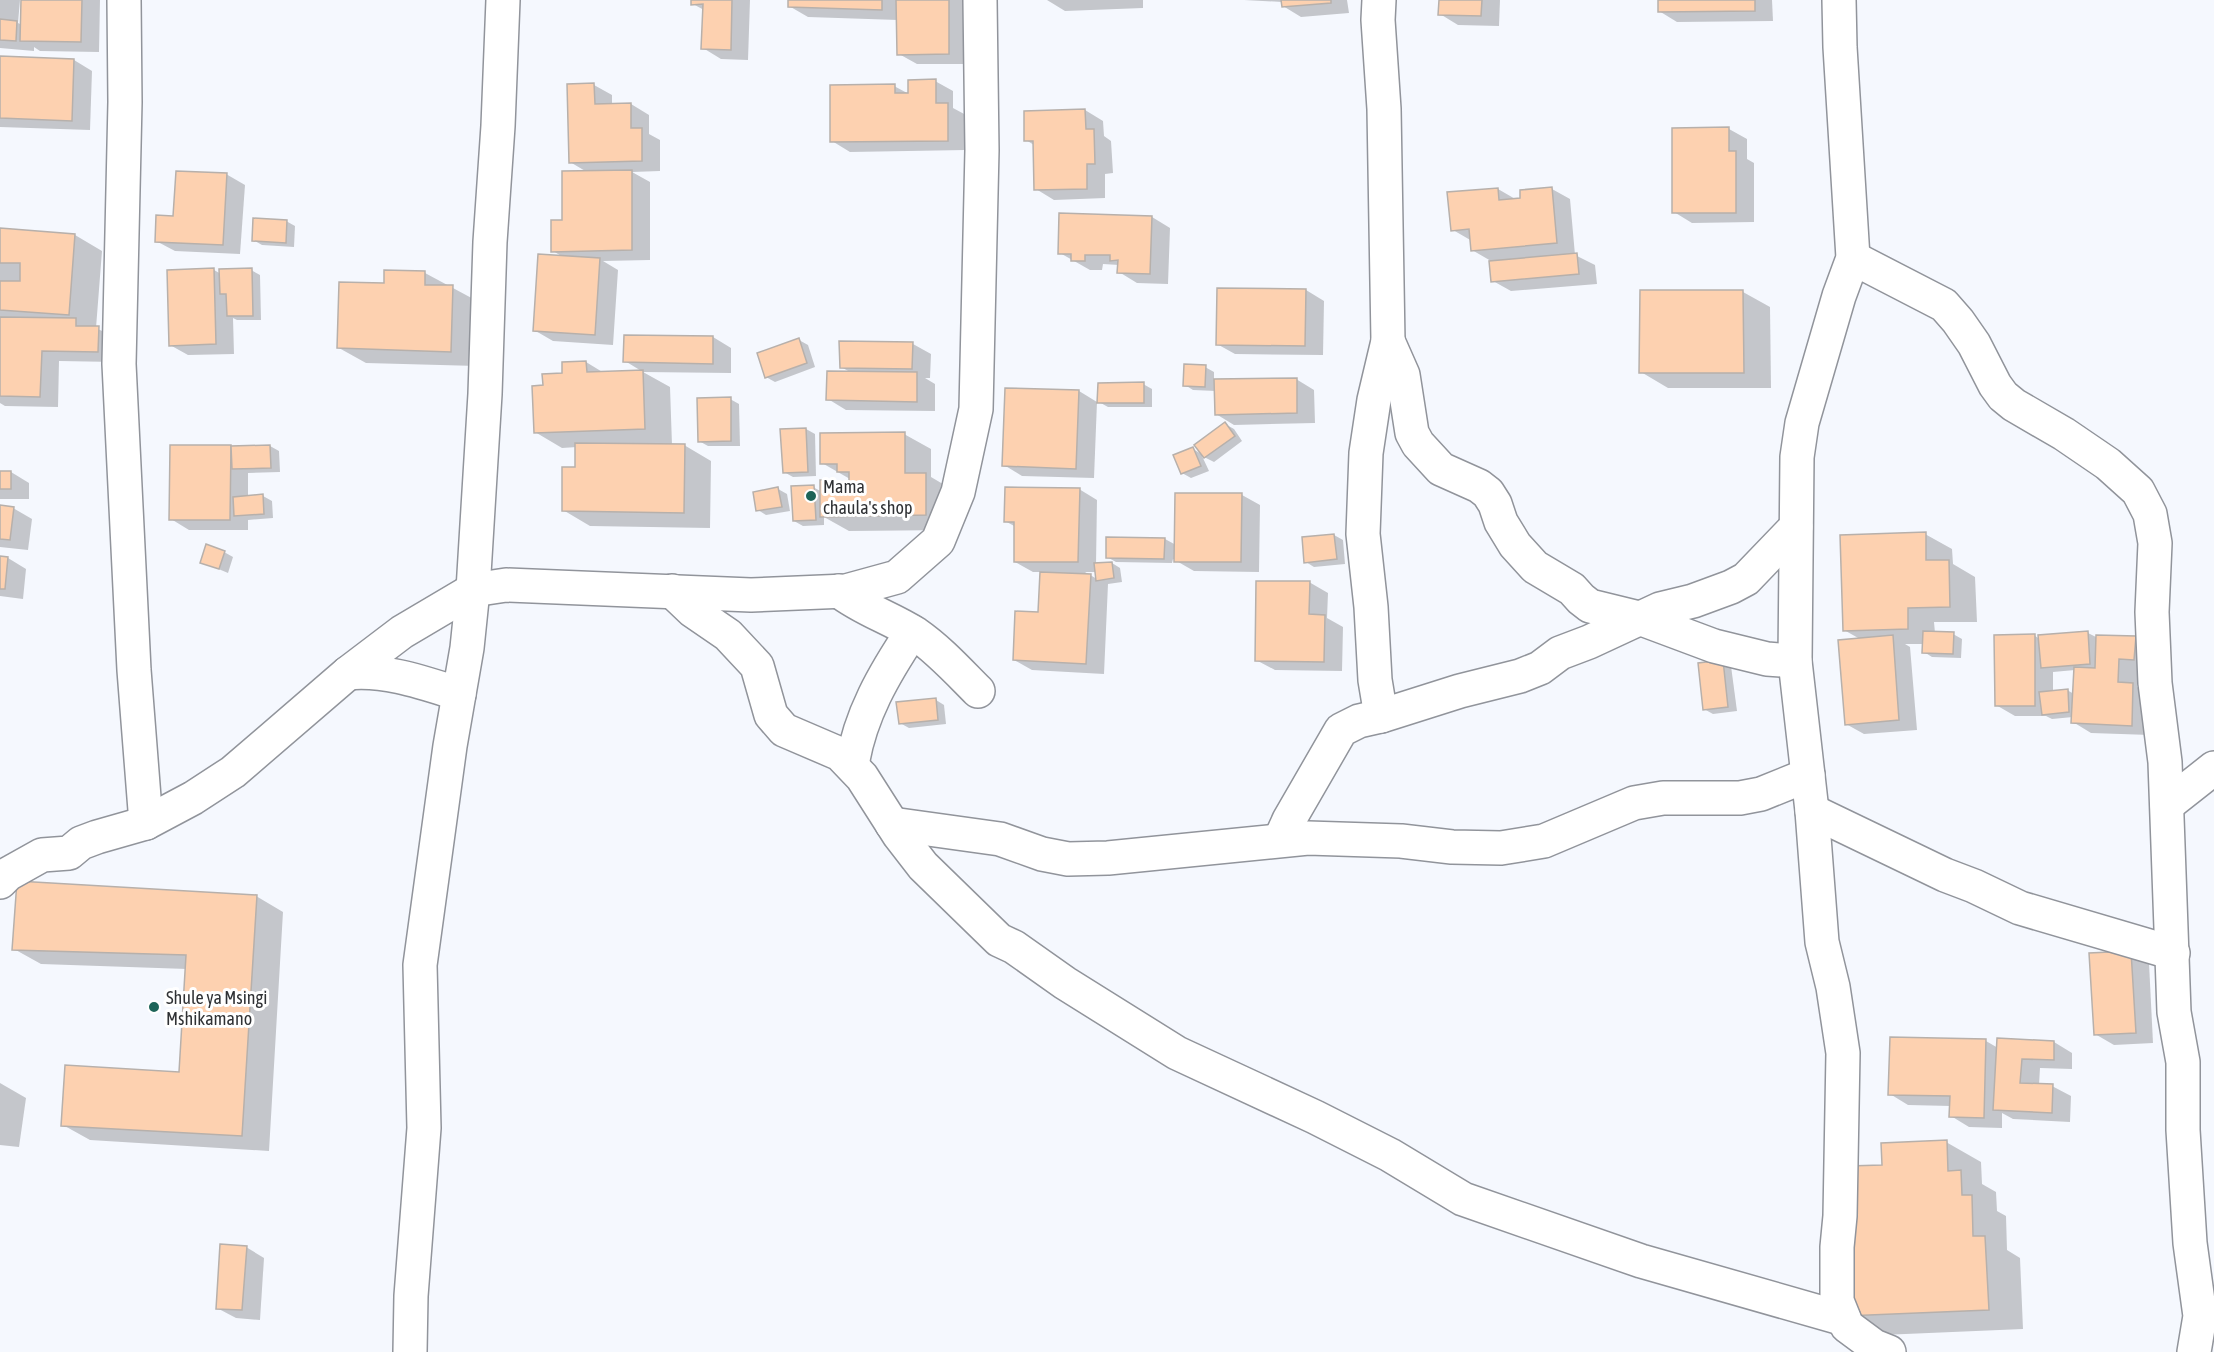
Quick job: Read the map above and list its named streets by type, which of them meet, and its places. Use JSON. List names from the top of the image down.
{
  "places": ["Mama chaula's shop", "Shule ya Msingi Mshikamano"]
}
